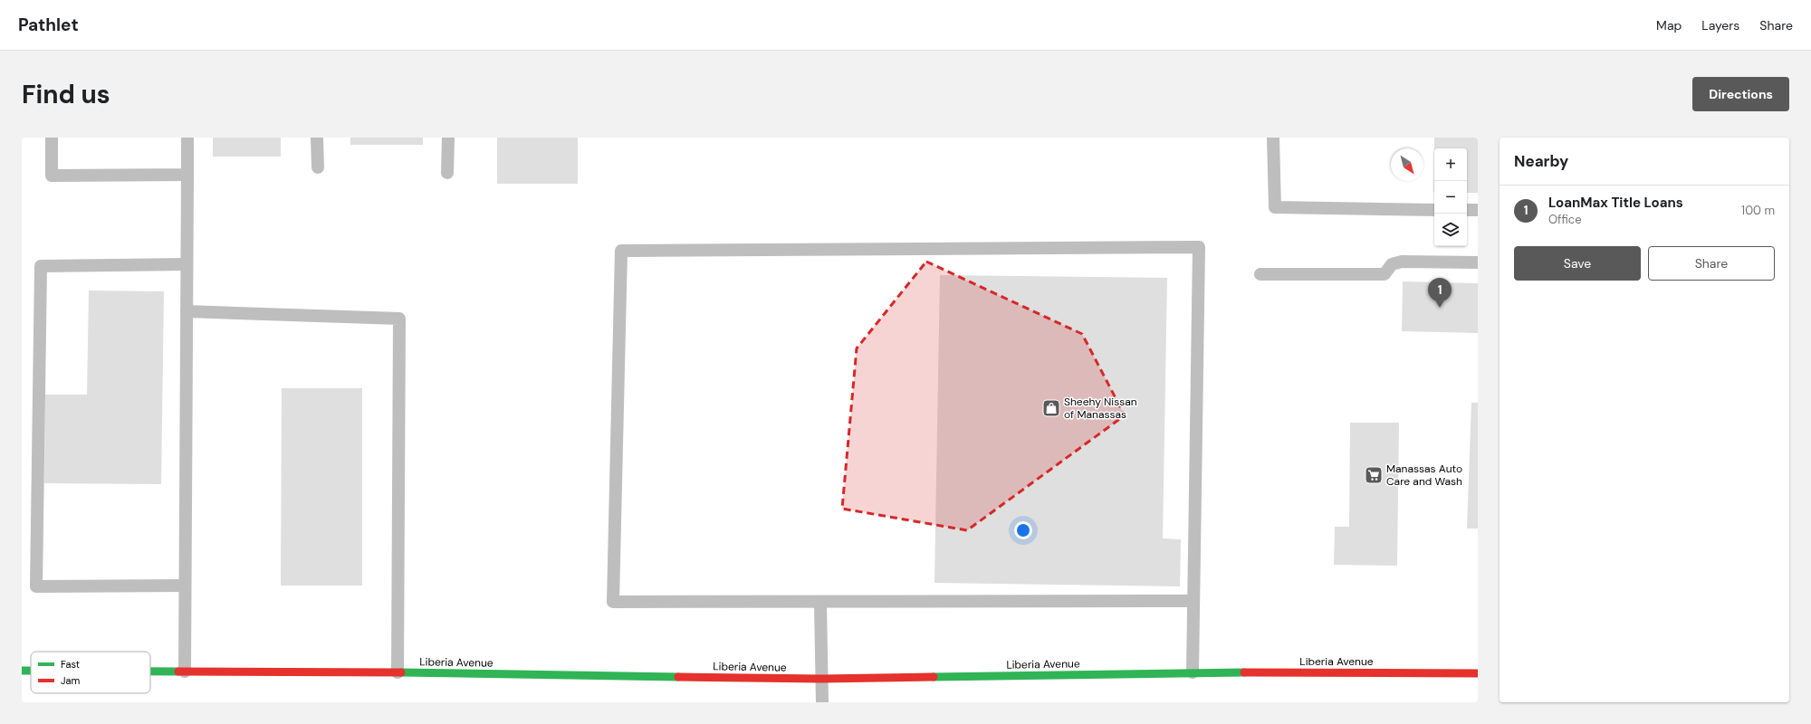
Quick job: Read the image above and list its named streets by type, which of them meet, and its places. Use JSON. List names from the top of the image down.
{
  "streets": {
    "highway": ["Liberia Avenue"]
  },
  "places": {
    "shop": ["Sheehy Nissan of Manassas"],
    "supermarket": ["Manassas Auto Care and Wash"]
  },
  "legend": ["Fast", "Jam"],
  "north": "bottom right",
  "page": {
    "header": "Pathlet",
    "nav": ["Map", "Layers", "Share"],
    "buttons": [
      "Directions",
      ["Save", "Share"]
    ],
    "title": "Find us",
    "heading": "Nearby",
    "map_buttons": ["+", "−"],
    "list": [
      {
        "mark": "1",
        "name": "LoanMax Title Loans",
        "note": "Office",
        "value": "100 m"
      }
    ],
    "pins": "1"
  }
}
